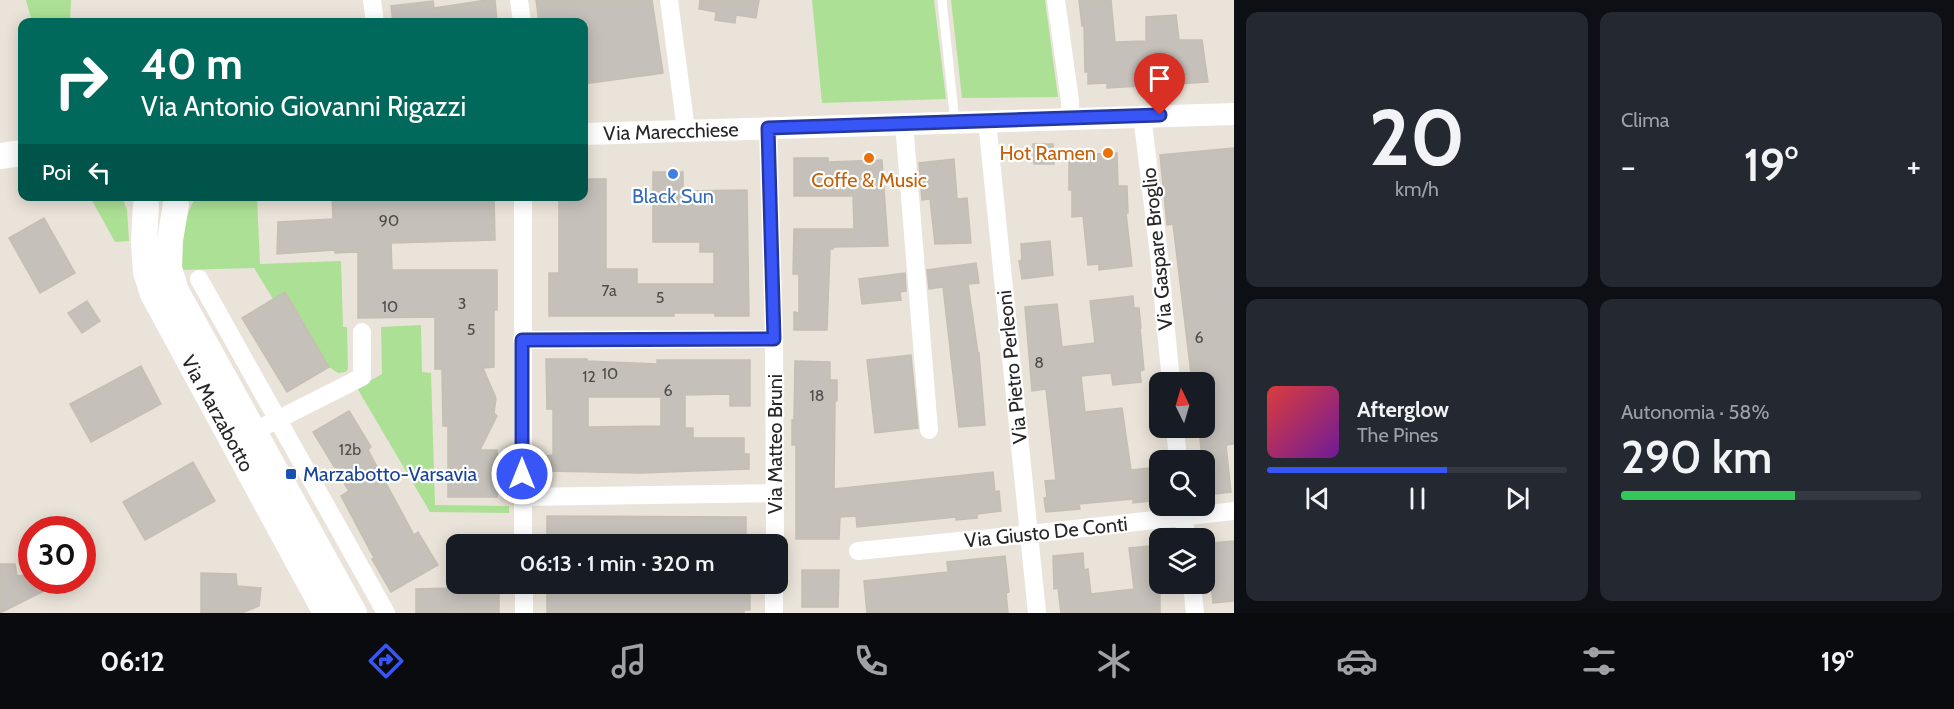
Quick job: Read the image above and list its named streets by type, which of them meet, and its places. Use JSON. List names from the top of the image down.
{
  "streets": {
    "main road": ["Via Marzabotto"],
    "street": [
      "Via Marecchiese",
      "Via Gaspare Broglio",
      "Via Pietro Perleoni",
      "Via Matteo Bruni",
      "Via Giusto De Conti"
    ]
  },
  "crossings": [
    ["Via Marecchiese", "Via Gaspare Broglio"],
    ["Via Marecchiese", "Via Pietro Perleoni"],
    ["Via Marecchiese", "Via Matteo Bruni"],
    ["Via Pietro Perleoni", "Via Giusto De Conti"]
  ],
  "places": {
    "other": ["Hot Ramen", "Coffe & Music", "Black Sun"],
    "transit": ["Marzabotto-Varsavia"]
  },
  "house_numbers": [
    "90",
    "7a",
    "5",
    "3",
    "10",
    "5",
    "6",
    "8",
    "10",
    "12",
    "6",
    "18",
    "12b"
  ],
  "north": "top",
  "page": {
    "tile": [
      ["20", "km/h"],
      "Clima",
      ["Autonomia · 58%", "290 km"]
    ],
    "turn": ["40 m", "Via Antonio Giovanni Rigazzi"],
    "heat": ["−", "19°", "+"],
    "then": "Poi",
    "song": ["Afterglow", "The Pines"],
    "limit": "30",
    "trip": "06:13 · 1 min · 320 m",
    "tabs": ["06:12", "19°"]
  }
}
